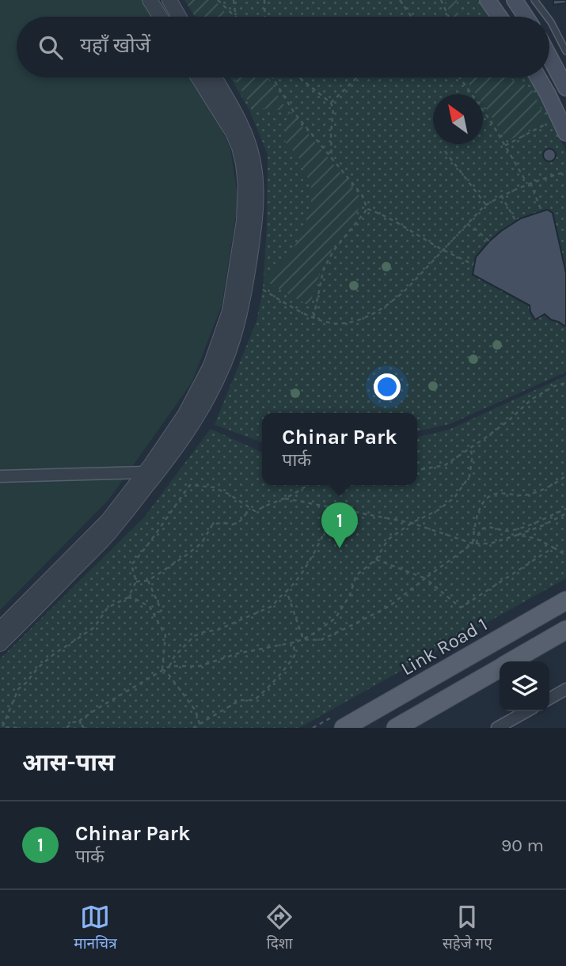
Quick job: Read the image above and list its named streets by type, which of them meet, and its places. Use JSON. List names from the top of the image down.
{
  "streets": {
    "main road": ["Link Road 1"]
  },
  "north": "top left",
  "page": {
    "search": "यहाँ खोजें",
    "popup": ["Chinar Park", "पार्क"],
    "pins": "1",
    "heading": "आस-पास",
    "list": [
      {
        "mark": "1",
        "name": "Chinar Park",
        "note": "पार्क",
        "value": "90 m"
      }
    ],
    "nav": ["मानचित्र", "दिशा", "सहेजे गए"]
  }
}
